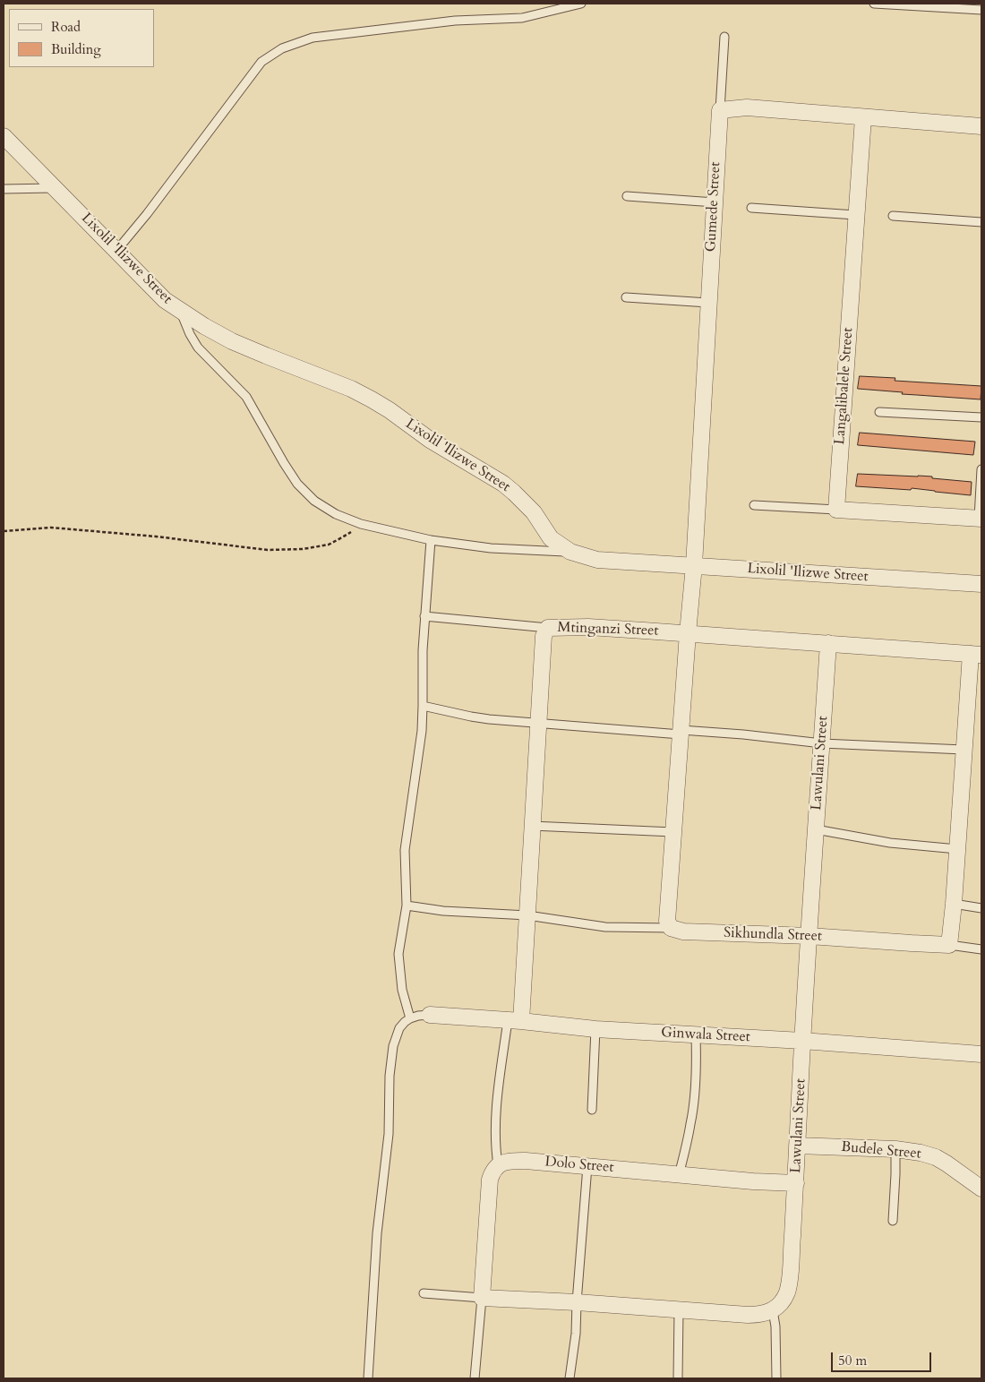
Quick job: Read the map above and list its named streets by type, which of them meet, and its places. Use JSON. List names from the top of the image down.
{
  "streets": {
    "street": [
      "Gumede Street",
      "Lixolil 'Ilizwe Street",
      "Langalibalele Street",
      "Mtinganzi Street",
      "Lawulani Street",
      "Sikhundla Street",
      "Ginwala Street",
      "Budele Street",
      "Dolo Street"
    ]
  },
  "crossings": [
    ["Gumede Street", "Lixolil 'Ilizwe Street"],
    ["Mtinganzi Street", "Lawulani Street"],
    ["Mtinganzi Street", "Ginwala Street"],
    ["Lawulani Street", "Sikhundla Street"],
    ["Lawulani Street", "Ginwala Street"],
    ["Lawulani Street", "Budele Street"],
    ["Lawulani Street", "Dolo Street"]
  ],
  "legend": ["Road", "Building"],
  "scale_bar": "50 m"
}
